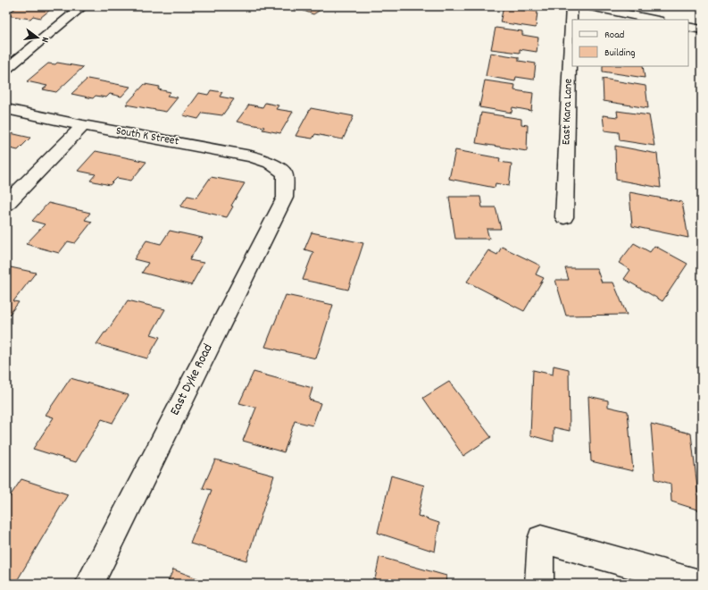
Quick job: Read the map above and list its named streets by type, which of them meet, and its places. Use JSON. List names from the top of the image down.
{
  "streets": {
    "street": ["East Kara Lane", "South K Street", "East Dyke Road"]
  },
  "crossings": [
    ["South K Street", "East Dyke Road"]
  ],
  "legend": ["Road", "Building"],
  "north": "right"
}
